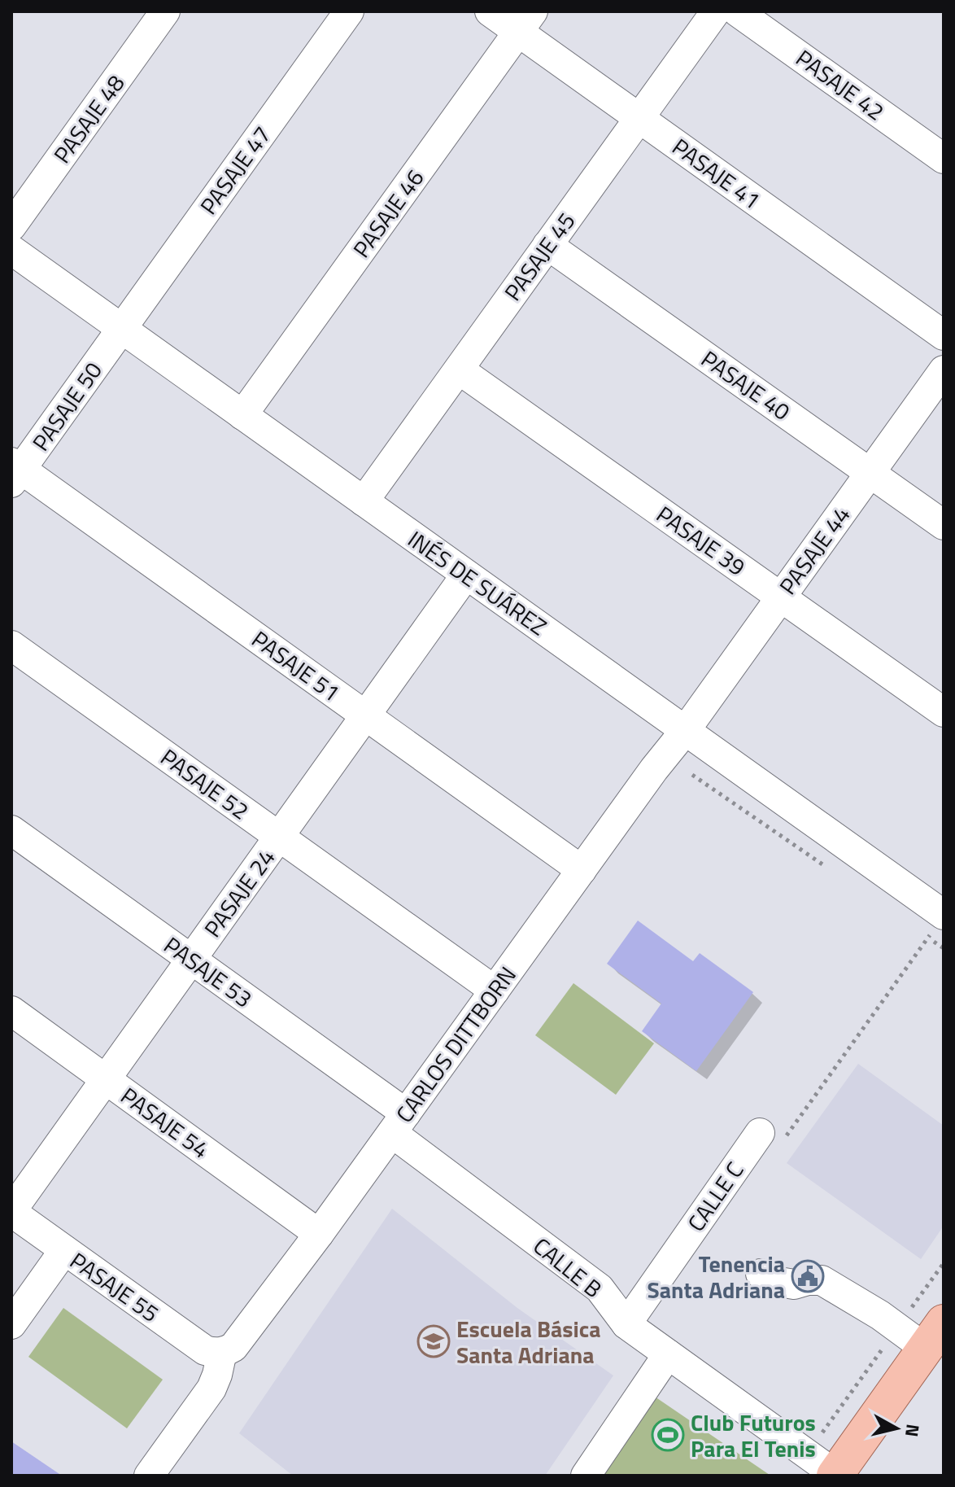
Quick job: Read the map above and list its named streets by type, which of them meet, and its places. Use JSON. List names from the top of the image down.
{
  "streets": {
    "street": [
      "PASAJE 42",
      "PASAJE 48",
      "PASAJE 47",
      "PASAJE 41",
      "PASAJE 46",
      "PASAJE 45",
      "PASAJE 40",
      "PASAJE 50",
      "PASAJE 39",
      "PASAJE 44",
      "INÉS DE SUÁREZ",
      "PASAJE 51",
      "PASAJE 52",
      "PASAJE 24",
      "PASAJE 53",
      "CARLOS DITTBORN",
      "PASAJE 54",
      "CALLE C",
      "CALLE B",
      "PASAJE 55"
    ]
  },
  "crossings": [
    ["PASAJE 47", "PASAJE 50"],
    ["PASAJE 47", "INÉS DE SUÁREZ"],
    ["PASAJE 41", "PASAJE 46"],
    ["PASAJE 41", "PASAJE 45"],
    ["PASAJE 46", "INÉS DE SUÁREZ"],
    ["PASAJE 45", "PASAJE 40"],
    ["PASAJE 45", "PASAJE 39"],
    ["PASAJE 45", "INÉS DE SUÁREZ"],
    ["PASAJE 40", "PASAJE 44"],
    ["PASAJE 50", "INÉS DE SUÁREZ"],
    ["PASAJE 50", "PASAJE 51"],
    ["PASAJE 39", "PASAJE 44"],
    ["PASAJE 44", "INÉS DE SUÁREZ"],
    ["PASAJE 44", "CARLOS DITTBORN"],
    ["INÉS DE SUÁREZ", "PASAJE 24"],
    ["INÉS DE SUÁREZ", "CARLOS DITTBORN"],
    ["PASAJE 51", "PASAJE 24"],
    ["PASAJE 51", "CARLOS DITTBORN"],
    ["PASAJE 52", "PASAJE 24"],
    ["PASAJE 52", "CARLOS DITTBORN"],
    ["PASAJE 24", "PASAJE 53"],
    ["PASAJE 24", "PASAJE 54"],
    ["PASAJE 24", "PASAJE 55"],
    ["PASAJE 53", "CARLOS DITTBORN"],
    ["PASAJE 53", "CALLE B"],
    ["CARLOS DITTBORN", "PASAJE 54"],
    ["CARLOS DITTBORN", "CALLE B"],
    ["CARLOS DITTBORN", "PASAJE 55"],
    ["CALLE C", "CALLE B"]
  ],
  "places": {
    "public building": ["Tenencia Santa Adriana"],
    "school or university": ["Escuela Básica Santa Adriana"],
    "sports": ["Club Futuros Para El Tenis"]
  },
  "north": "right"
}
